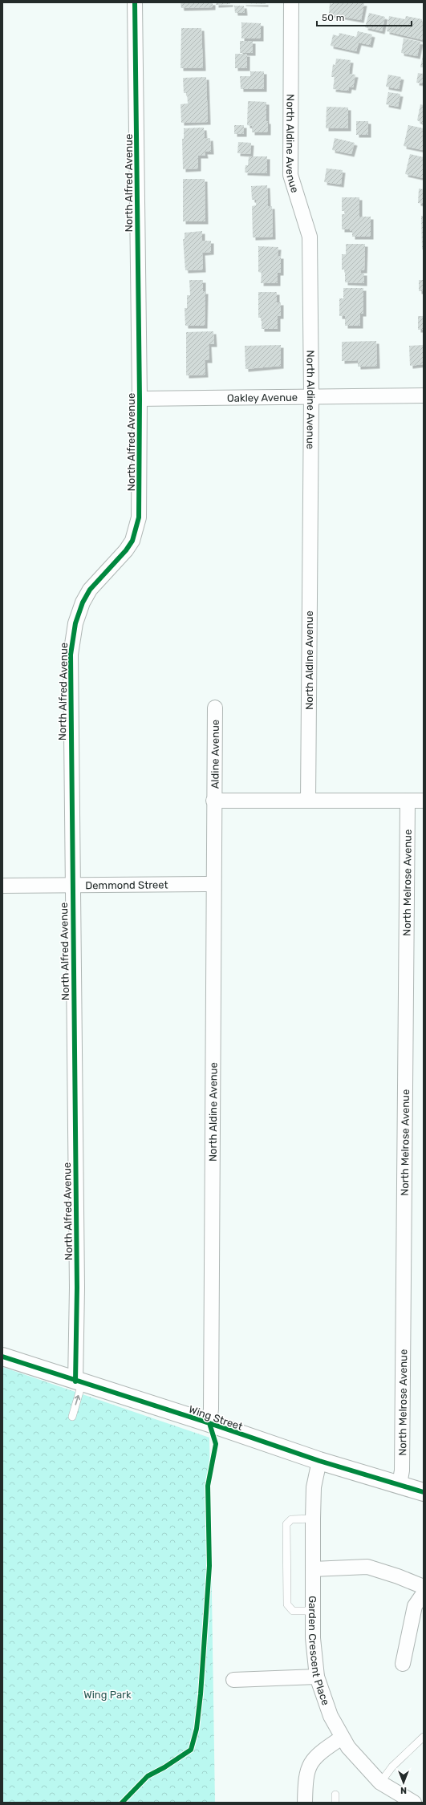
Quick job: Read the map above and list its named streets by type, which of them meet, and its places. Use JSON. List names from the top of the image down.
{
  "streets": {
    "street": [
      "North Aldine Avenue",
      "North Alfred Avenue",
      "Oakley Avenue",
      "Aldine Avenue",
      "North Melrose Avenue",
      "Demmond Street",
      "Wing Street",
      "Garden Crescent Place"
    ]
  },
  "crossings": [
    ["North Aldine Avenue", "Oakley Avenue"],
    ["North Aldine Avenue", "Aldine Avenue"],
    ["North Aldine Avenue", "Demmond Street"],
    ["North Aldine Avenue", "Wing Street"],
    ["North Alfred Avenue", "Oakley Avenue"],
    ["North Alfred Avenue", "Demmond Street"],
    ["North Alfred Avenue", "Wing Street"],
    ["North Melrose Avenue", "Wing Street"],
    ["Wing Street", "Garden Crescent Place"]
  ],
  "parks": ["Wing Park"],
  "scale_bar": "50 m",
  "north": "bottom"
}
